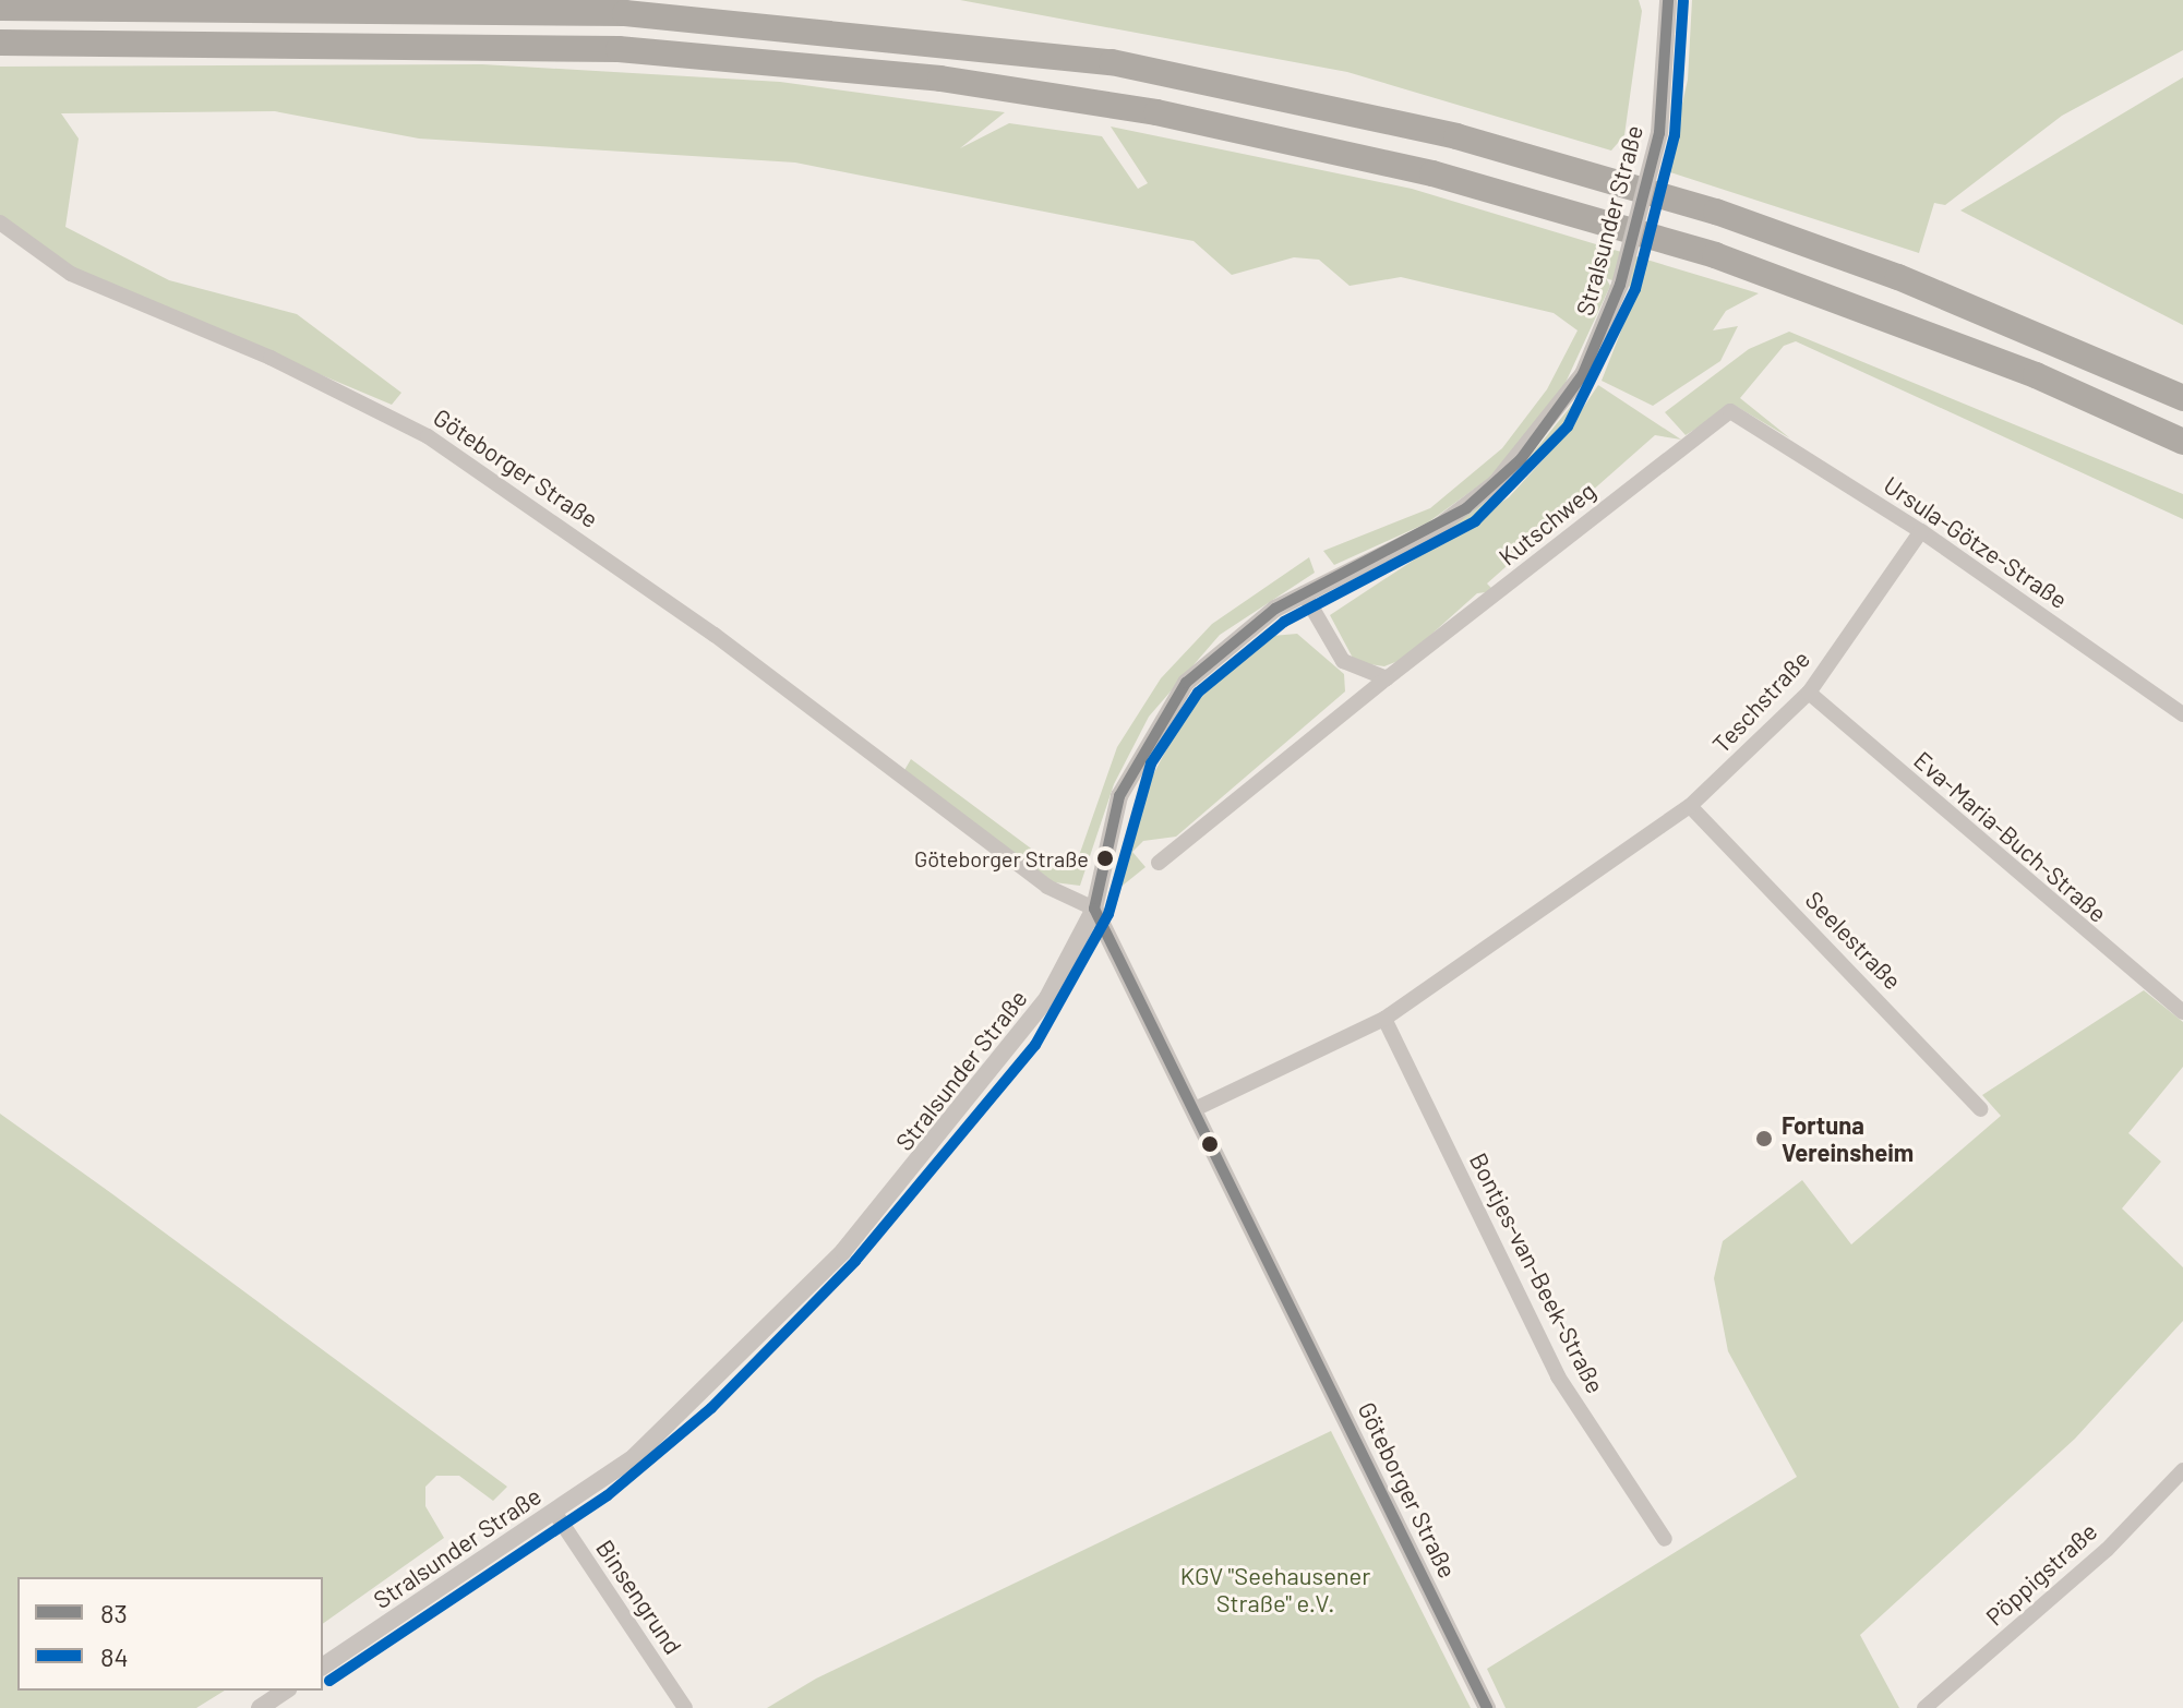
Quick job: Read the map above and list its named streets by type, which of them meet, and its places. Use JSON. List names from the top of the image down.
{
  "streets": {
    "street": [
      "Stralsunder Straße",
      "Göteborger Straße",
      "Kutschweg",
      "Ursula-Götze-Straße",
      "Teschstraße",
      "Eva-Maria-Buch-Straße",
      "Seelestraße",
      "Bontjes-van-Beek-Straße",
      "Pöppigstraße",
      "Binsengrund"
    ]
  },
  "crossings": [
    ["Stralsunder Straße", "Göteborger Straße"],
    ["Stralsunder Straße", "Binsengrund"],
    ["Göteborger Straße", "Teschstraße"],
    ["Kutschweg", "Ursula-Götze-Straße"],
    ["Ursula-Götze-Straße", "Teschstraße"],
    ["Teschstraße", "Eva-Maria-Buch-Straße"],
    ["Teschstraße", "Seelestraße"],
    ["Teschstraße", "Bontjes-van-Beek-Straße"]
  ],
  "parks": ["KGV \"Seehausener Straße\" e.V."],
  "places": ["Göteborger Straße", "Fortuna Vereinsheim"],
  "lines": ["transit line 83", "transit line 84"],
  "legend": ["83", "84"]
}
